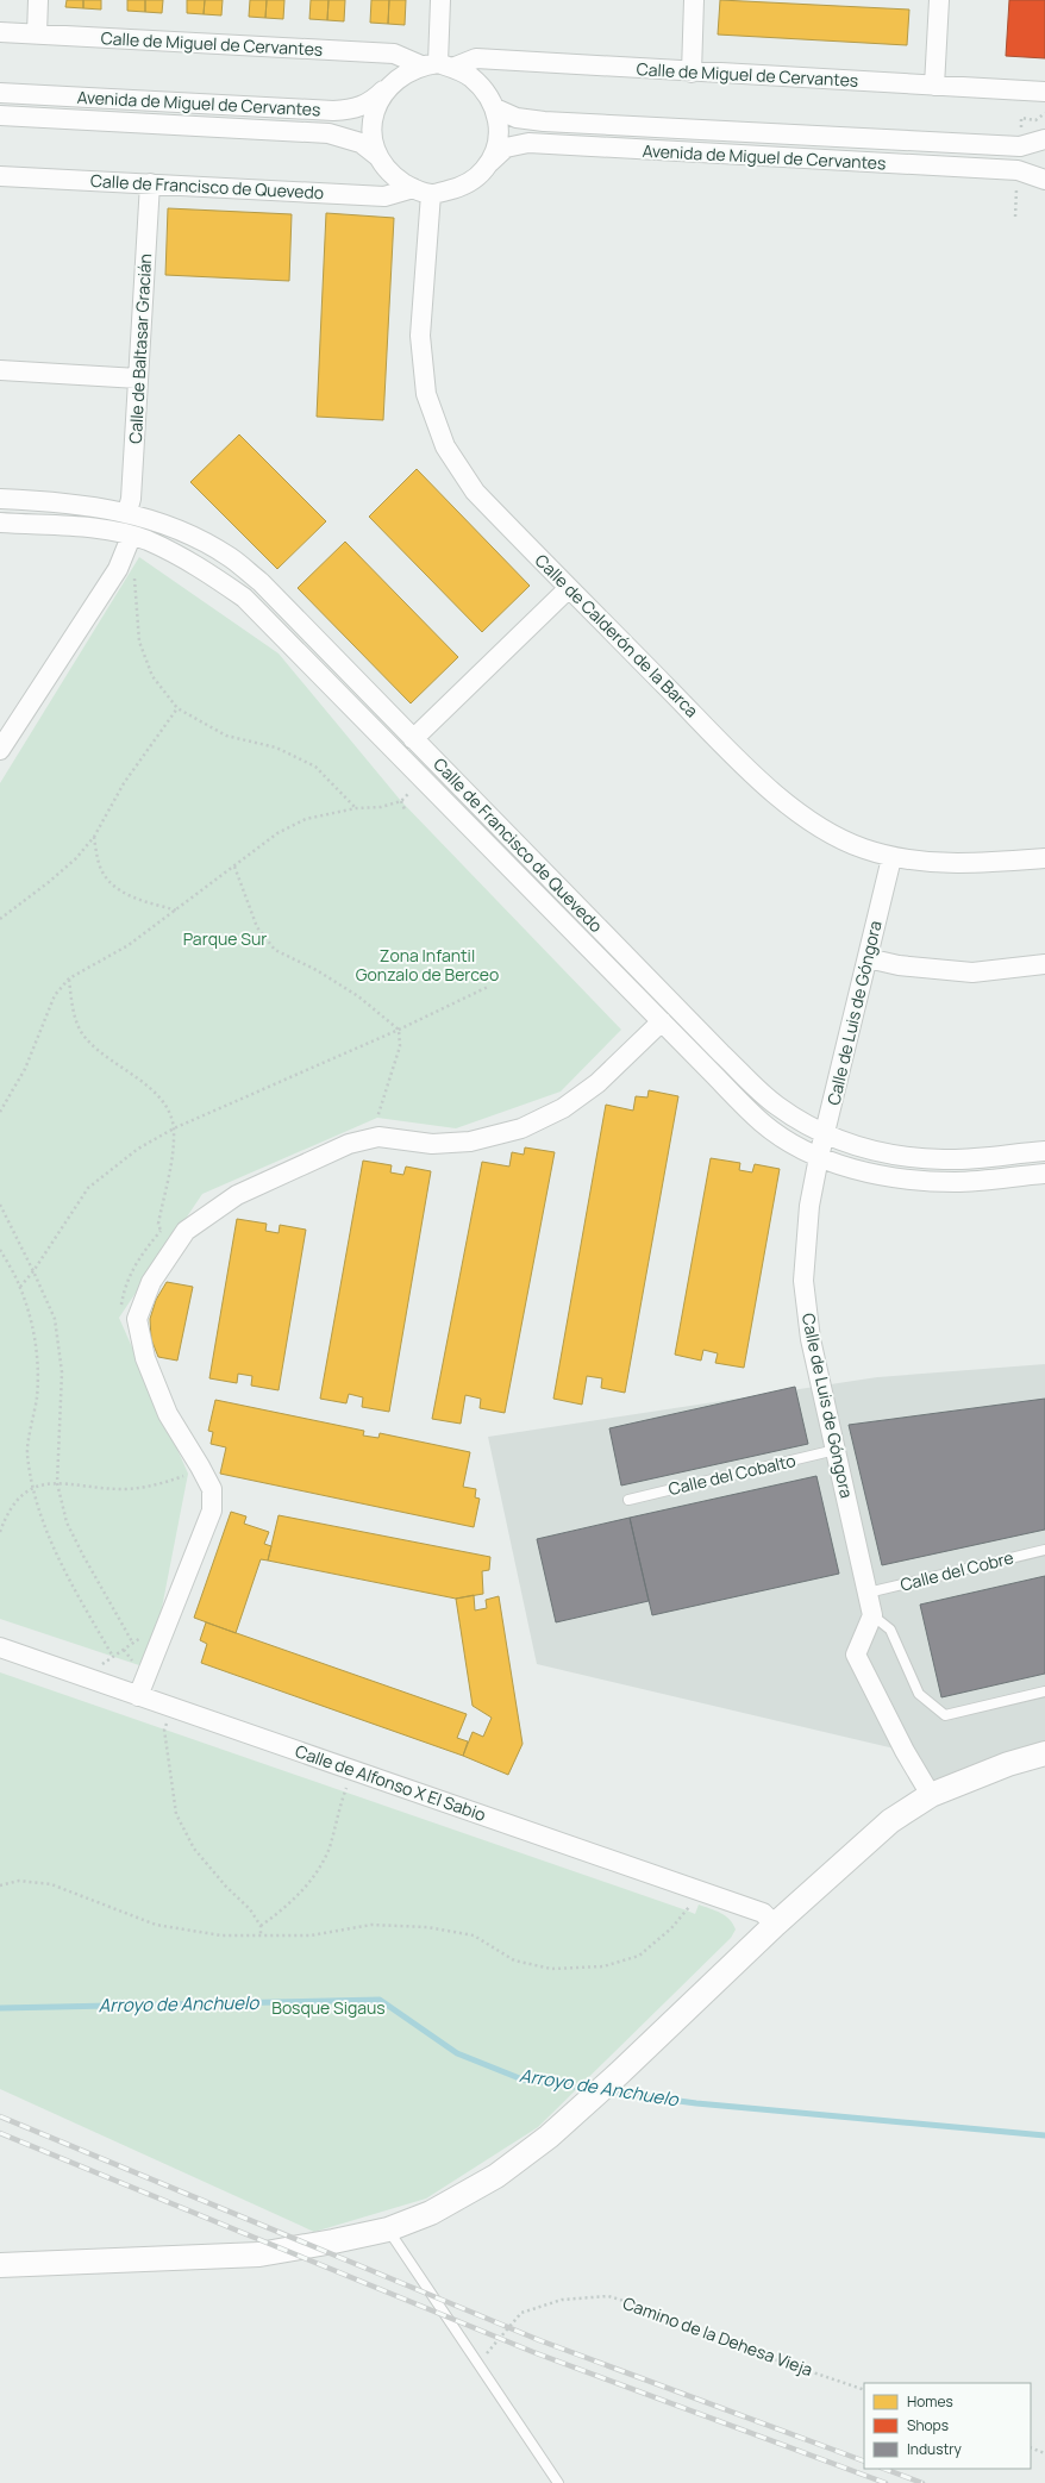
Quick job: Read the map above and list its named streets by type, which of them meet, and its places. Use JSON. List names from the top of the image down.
{
  "streets": {
    "street": [
      "Calle de Miguel de Cervantes",
      "Avenida de Miguel de Cervantes",
      "Calle de Francisco de Quevedo",
      "Calle de Baltasar Gracián",
      "Calle de Calderón de la Barca",
      "Calle de Luis de Góngora",
      "Calle de Alfonso X El Sabio"
    ],
    "lane": ["Calle del Cobalto", "Calle del Cobre"],
    "path": ["Camino de la Dehesa Vieja"]
  },
  "crossings": [
    ["Calle de Miguel de Cervantes", "Avenida de Miguel de Cervantes"],
    ["Calle de Miguel de Cervantes", "Calle de Francisco de Quevedo"],
    ["Calle de Miguel de Cervantes", "Calle de Calderón de la Barca"],
    ["Avenida de Miguel de Cervantes", "Calle de Francisco de Quevedo"],
    ["Avenida de Miguel de Cervantes", "Calle de Calderón de la Barca"],
    ["Calle de Francisco de Quevedo", "Calle de Baltasar Gracián"],
    ["Calle de Francisco de Quevedo", "Calle de Calderón de la Barca"],
    ["Calle de Francisco de Quevedo", "Calle de Luis de Góngora"],
    ["Calle de Calderón de la Barca", "Calle de Luis de Góngora"],
    ["Calle de Luis de Góngora", "Calle del Cobalto"],
    ["Calle de Luis de Góngora", "Calle del Cobre"]
  ],
  "water": ["Arroyo de Anchuelo"],
  "parks": ["Parque Sur", "Zona Infantil Gonzalo de Berceo", "Bosque Sigaus"],
  "legend": ["Homes", "Shops", "Industry"]
}
